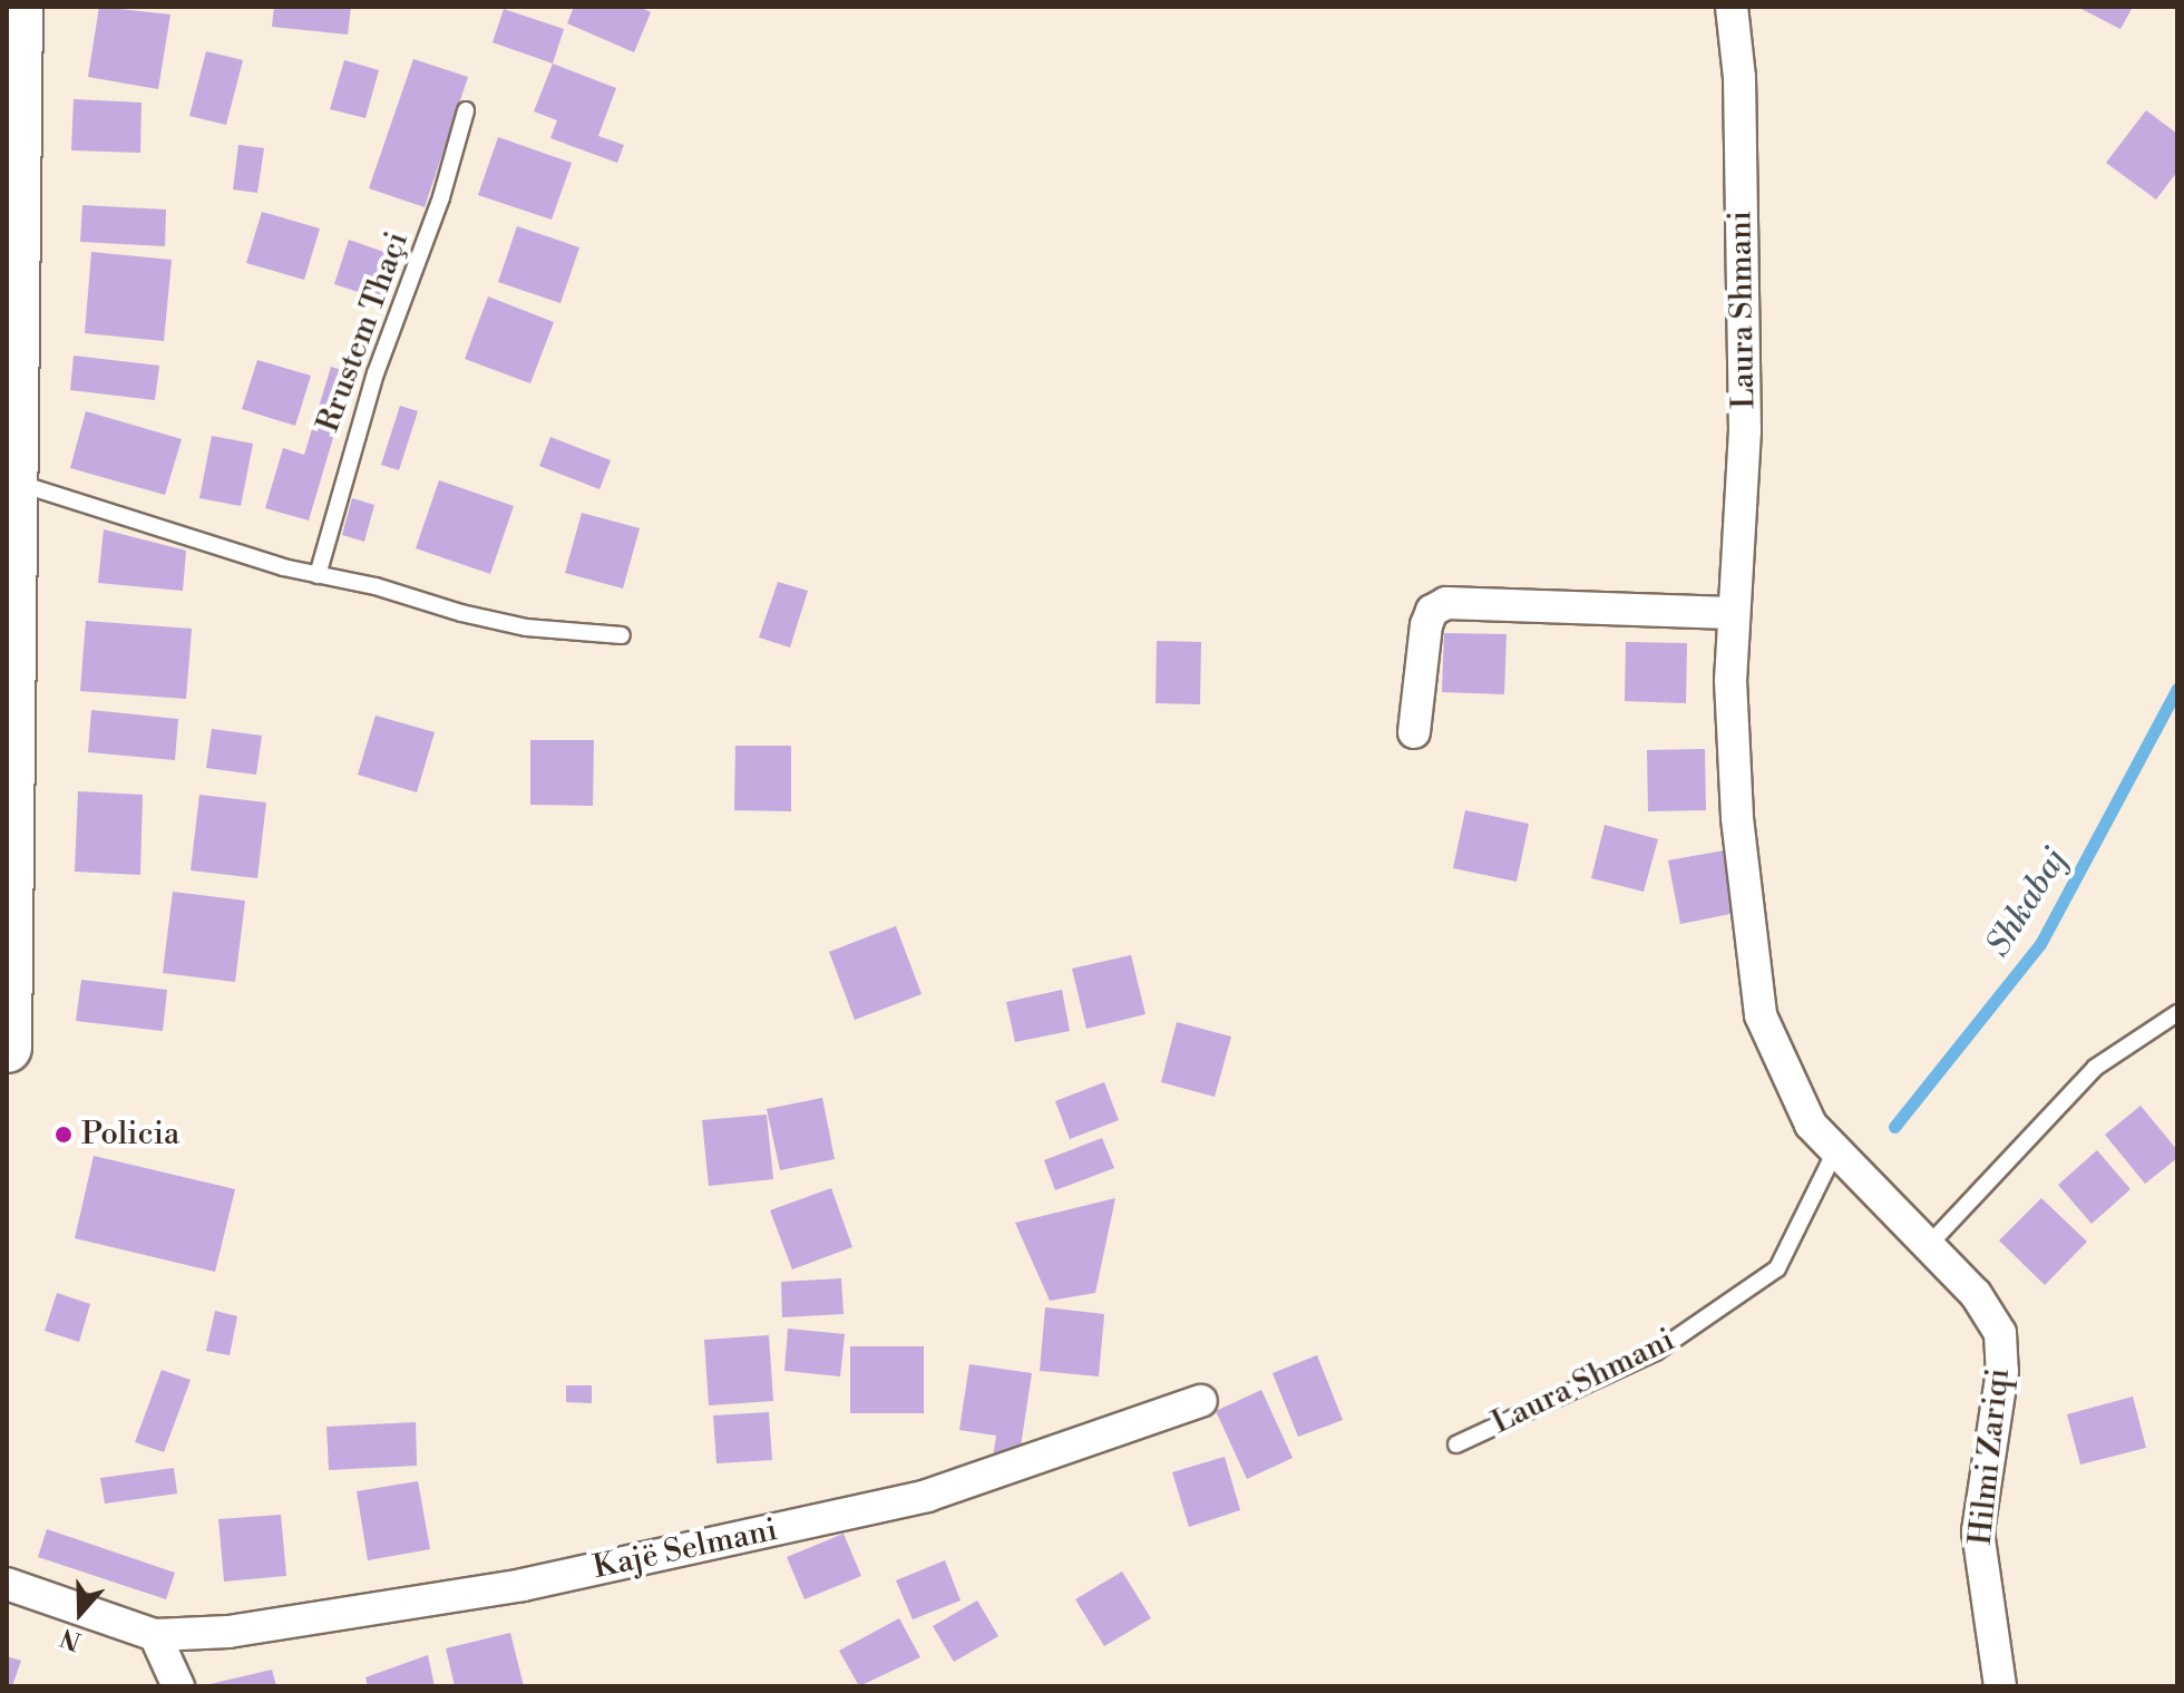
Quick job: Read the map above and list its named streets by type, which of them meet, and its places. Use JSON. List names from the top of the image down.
{
  "streets": {
    "street": ["Laura Shmani", "Hilmi Zariqi", "Kajë Selmani"],
    "lane": ["Rrustem Thaçi"]
  },
  "crossings": [
    ["Laura Shmani", "Hilmi Zariqi"]
  ],
  "water": ["Shkabaj"],
  "places": ["Policia"],
  "north": "bottom"
}
